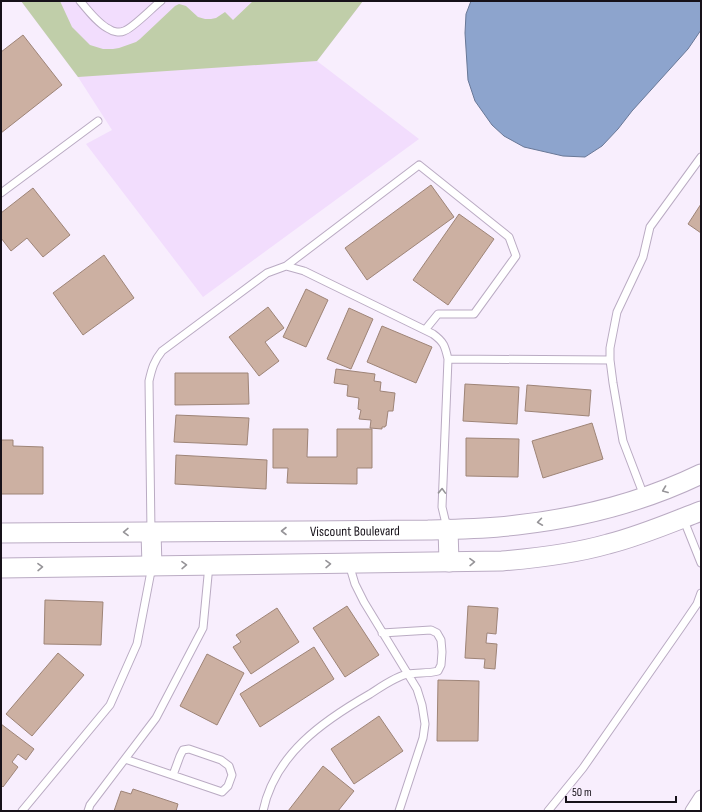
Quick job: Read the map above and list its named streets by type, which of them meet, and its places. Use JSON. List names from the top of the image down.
{
  "streets": {
    "main road": ["Viscount Boulevard"]
  },
  "scale_bar": "50 m"
}
